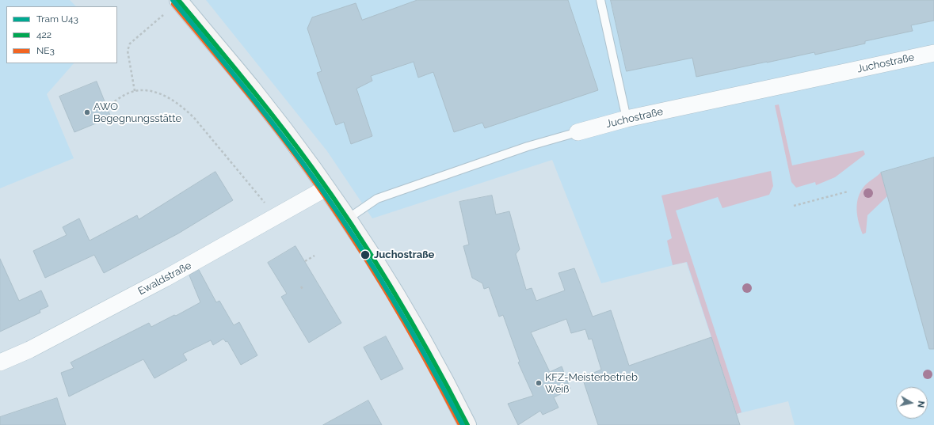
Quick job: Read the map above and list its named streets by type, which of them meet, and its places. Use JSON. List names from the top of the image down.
{
  "streets": {
    "street": ["Juchostraße", "Ewaldstraße"]
  },
  "places": ["AWO Begegnungsstätte", "Juchostraße", "KFZ-Meisterbetrieb Weiß"],
  "lines": ["tram line U43", "transit line 422", "transit line NE3"],
  "legend": ["Tram U43", "422", "NE3"],
  "north": "right"
}
